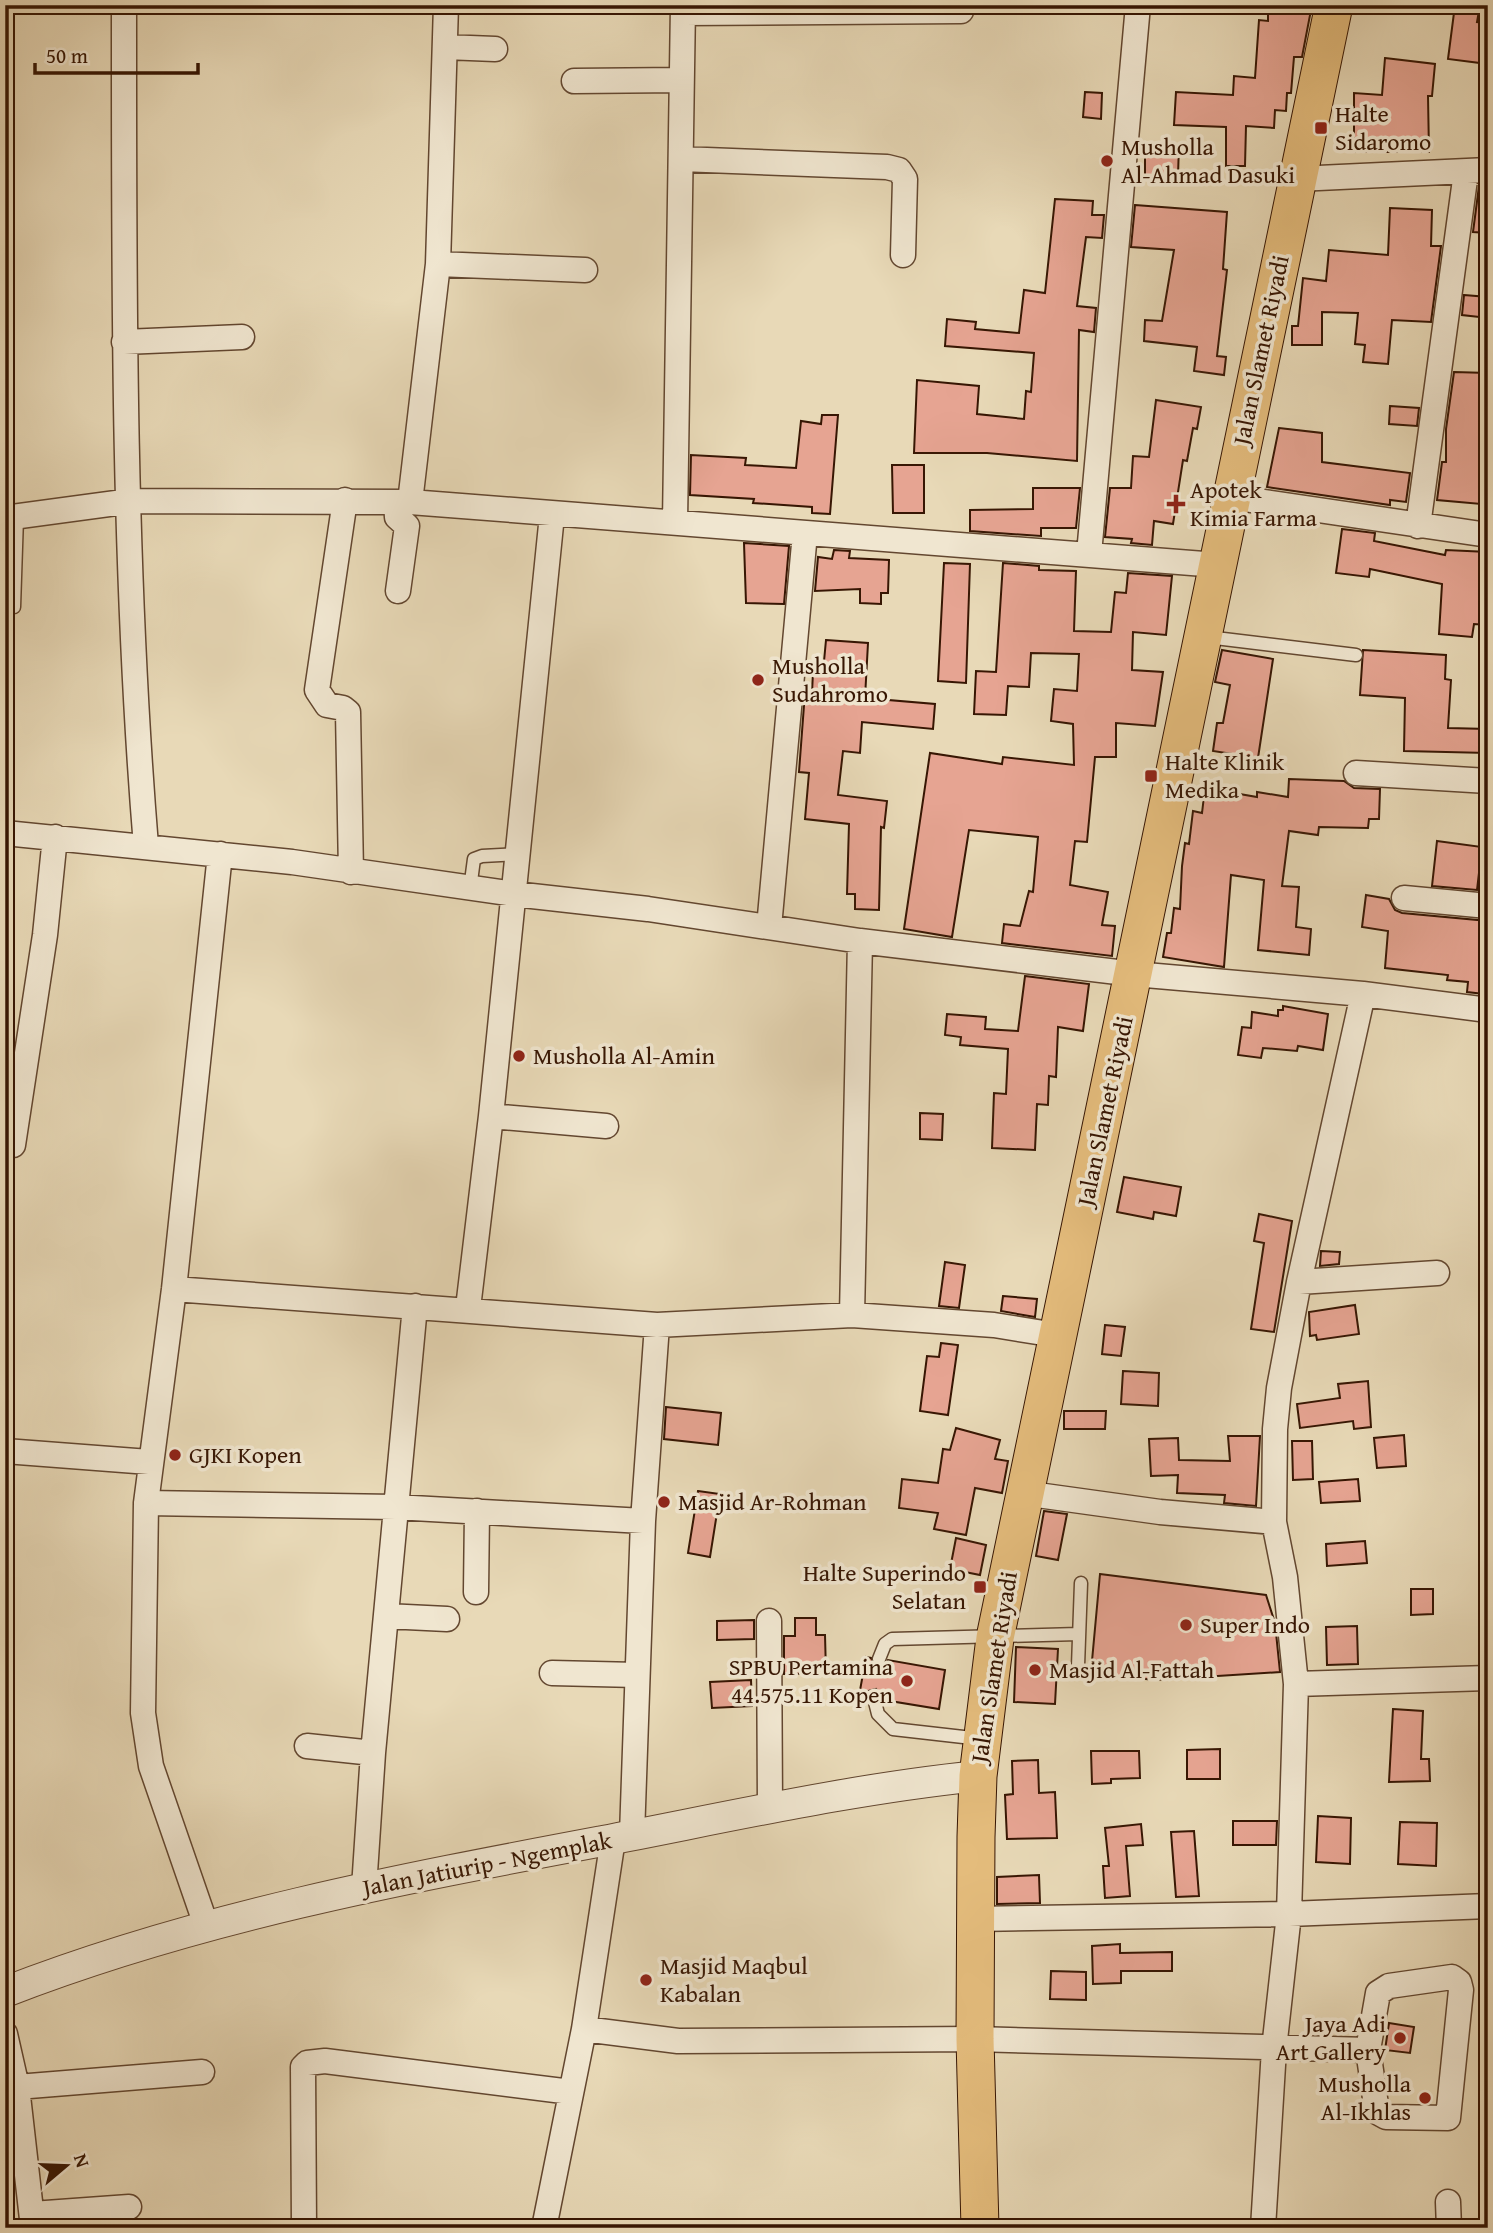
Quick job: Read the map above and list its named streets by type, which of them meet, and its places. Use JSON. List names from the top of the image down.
{
  "streets": {
    "main road": ["Jalan Slamet Riyadi"],
    "street": ["Jalan Jatiurip - Ngemplak"]
  },
  "crossings": [
    ["Jalan Slamet Riyadi", "Jalan Jatiurip - Ngemplak"]
  ],
  "places": {
    "transit": ["Halte Sidaromo", "Halte Klinik Medika", "Halte Superindo Selatan"],
    "other": [
      "Musholla Al-Ahmad Dasuki",
      "Musholla Sudahromo",
      "Musholla Al-Amin",
      "GJKI Kopen",
      "Masjid Ar-Rohman",
      "Super Indo",
      "Masjid Al-Fattah",
      "SPBU Pertamina 44.575.11 Kopen",
      "Masjid Maqbul Kabalan",
      "Jaya Adi Art Gallery",
      "Musholla Al-Ikhlas"
    ],
    "health": ["Apotek Kimia Farma"]
  },
  "scale_bar": "50 m",
  "north": "right"
}
